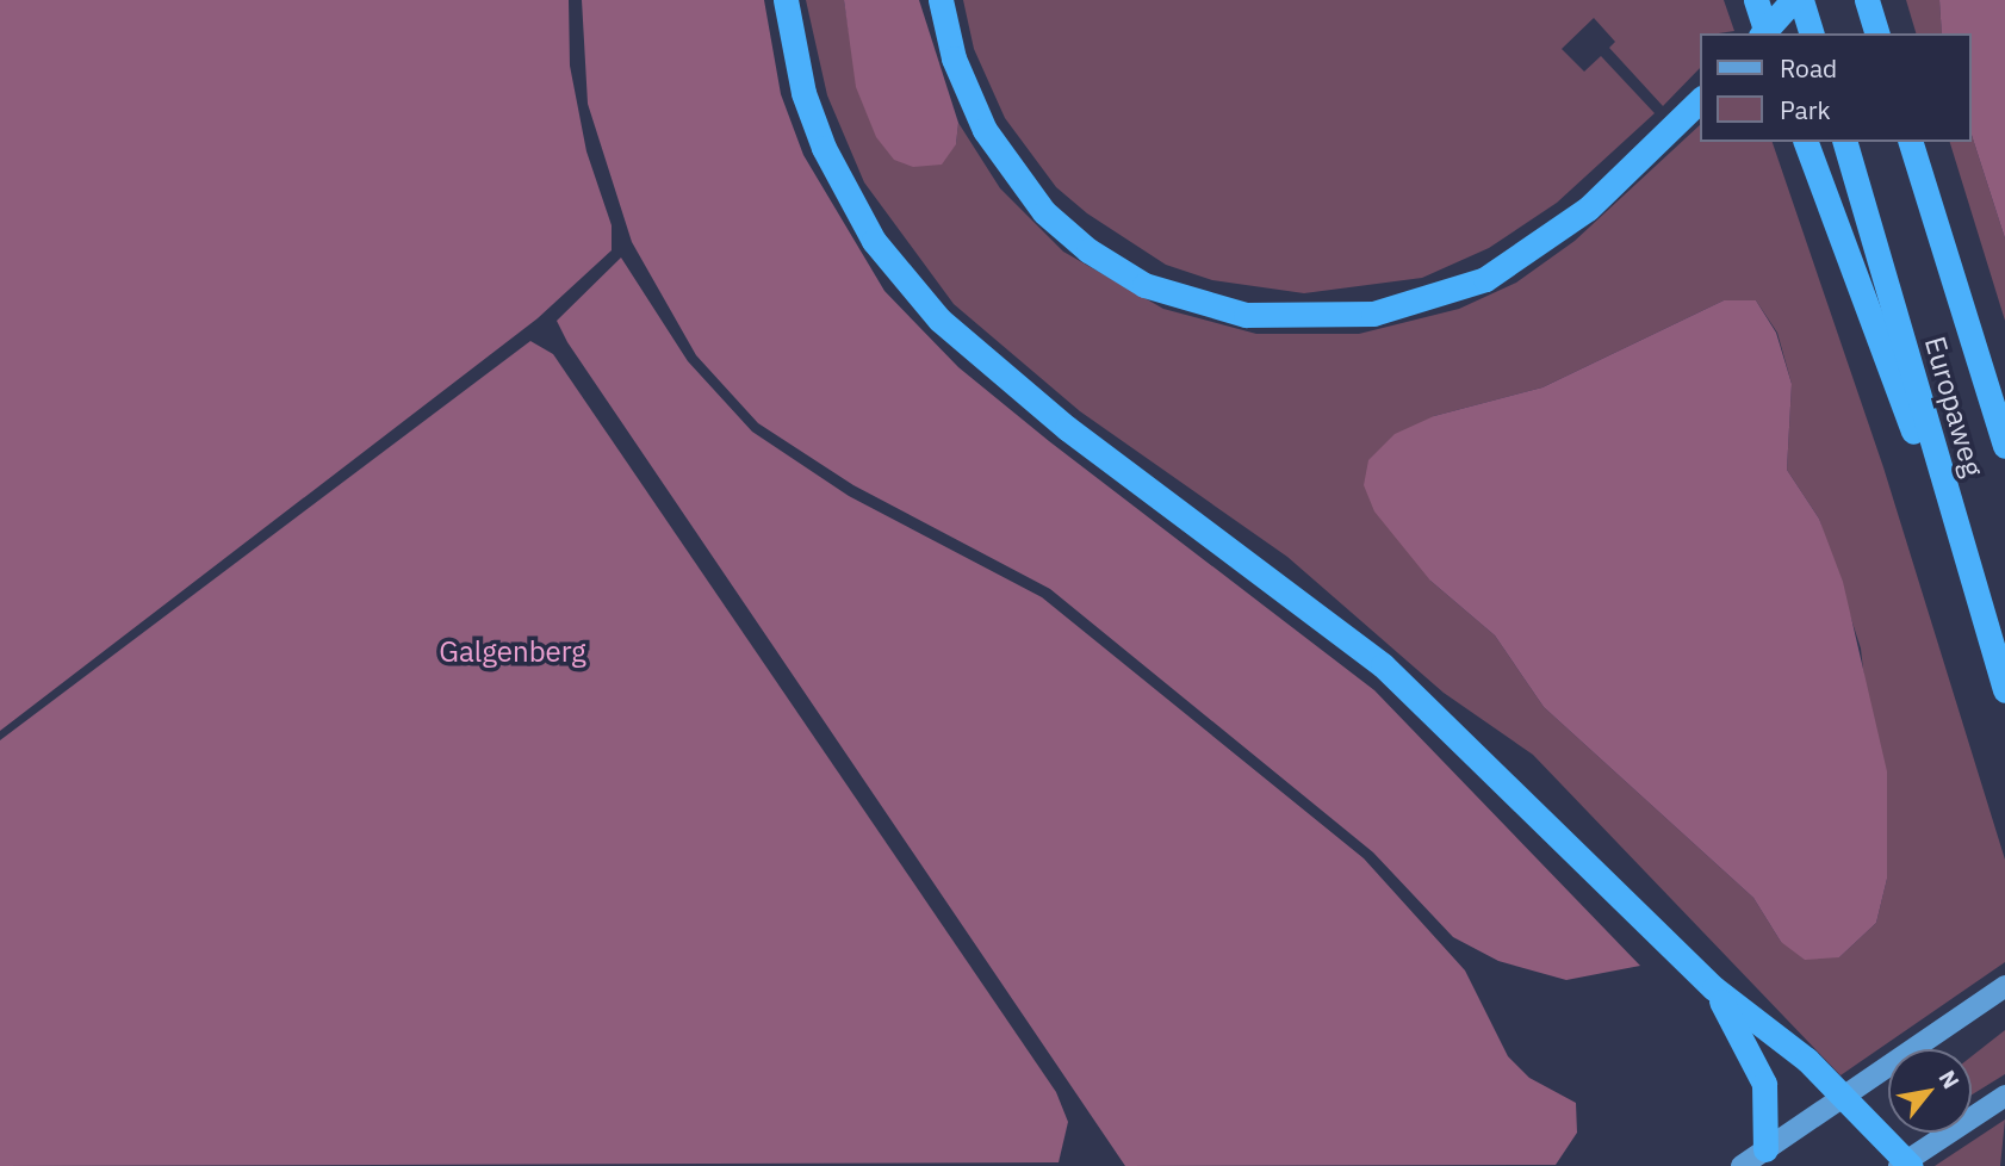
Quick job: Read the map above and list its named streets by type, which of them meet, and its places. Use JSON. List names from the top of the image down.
{
  "streets": {
    "highway": ["Europaweg"]
  },
  "parks": ["Galgenberg"],
  "legend": ["Road", "Park"],
  "north": "top right"
}
